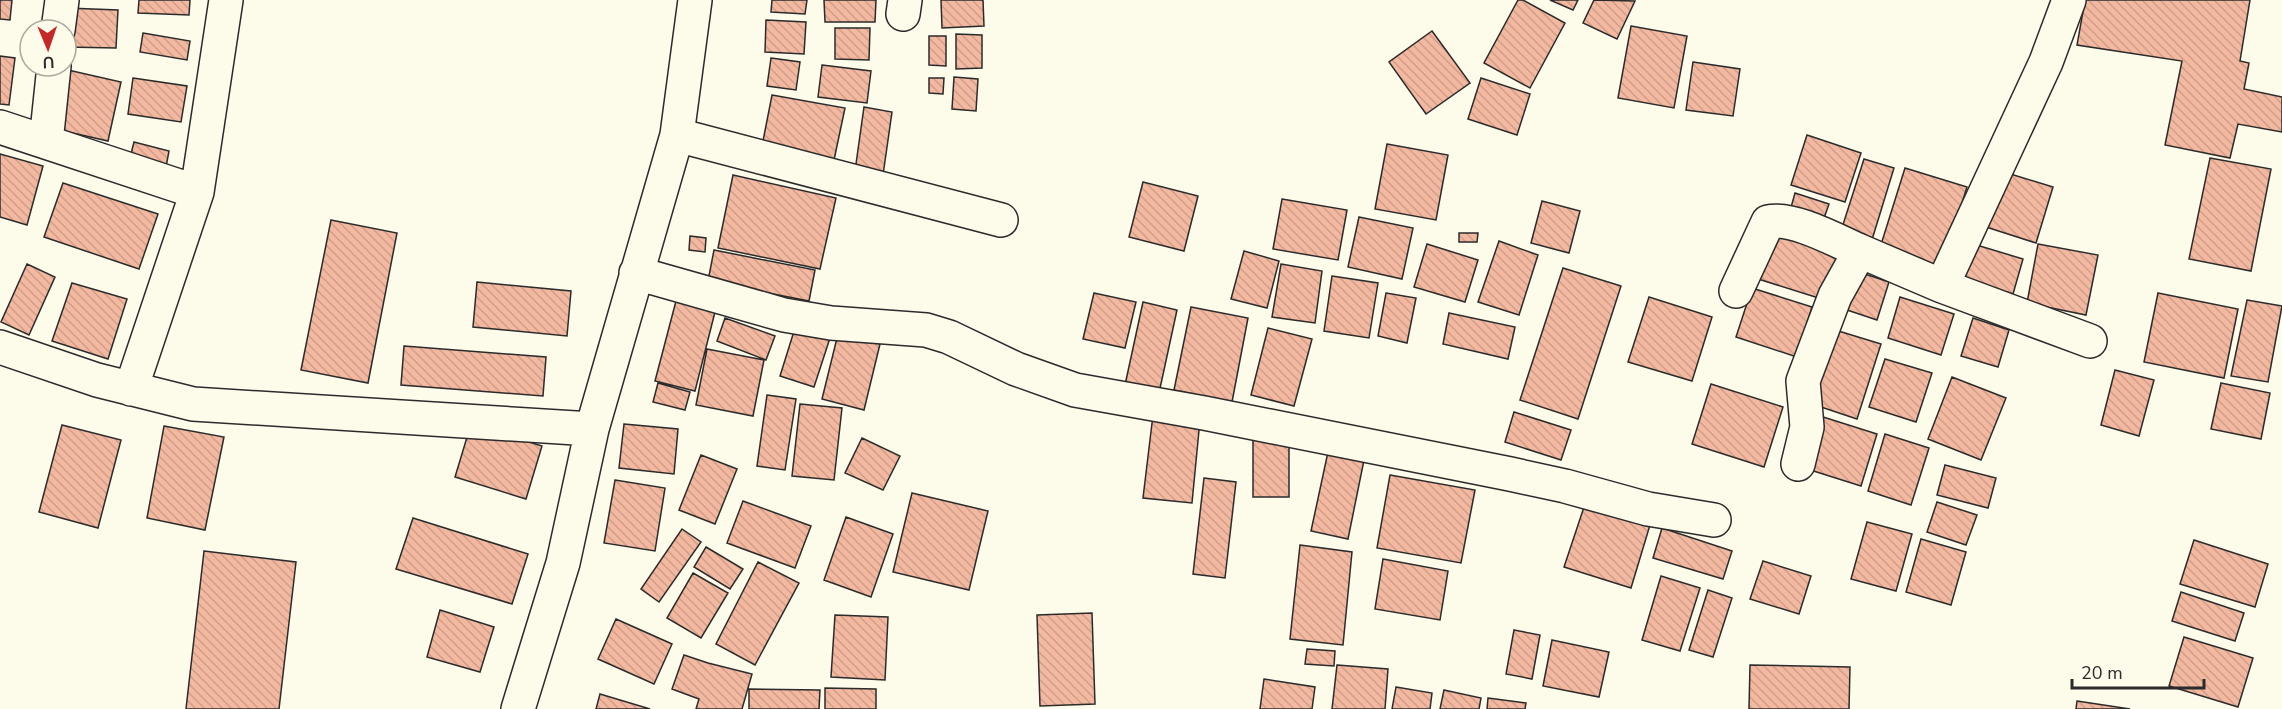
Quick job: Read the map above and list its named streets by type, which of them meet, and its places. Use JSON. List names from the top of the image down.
{
  "scale_bar": "20 m",
  "north": "bottom"
}
